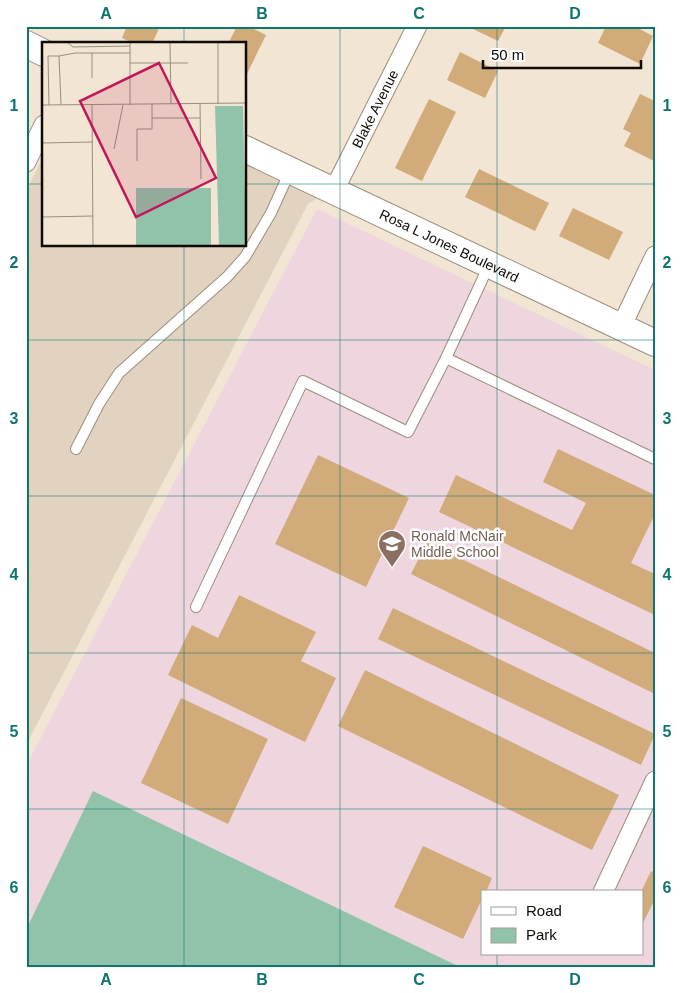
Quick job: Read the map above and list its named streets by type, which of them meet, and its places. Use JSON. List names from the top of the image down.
{
  "streets": {
    "street": ["Blake Avenue", "Rosa L Jones Boulevard"]
  },
  "crossings": [
    ["Blake Avenue", "Rosa L Jones Boulevard"]
  ],
  "places": {
    "school or university": ["Ronald McNair Middle School"]
  },
  "legend": ["Road", "Park"],
  "scale_bar": "50 m",
  "grid": {
    "columns": [
      "A",
      "B",
      "C",
      "D"
    ],
    "rows": [
      "1",
      "2",
      "3",
      "4",
      "5",
      "6"
    ]
  }
}
